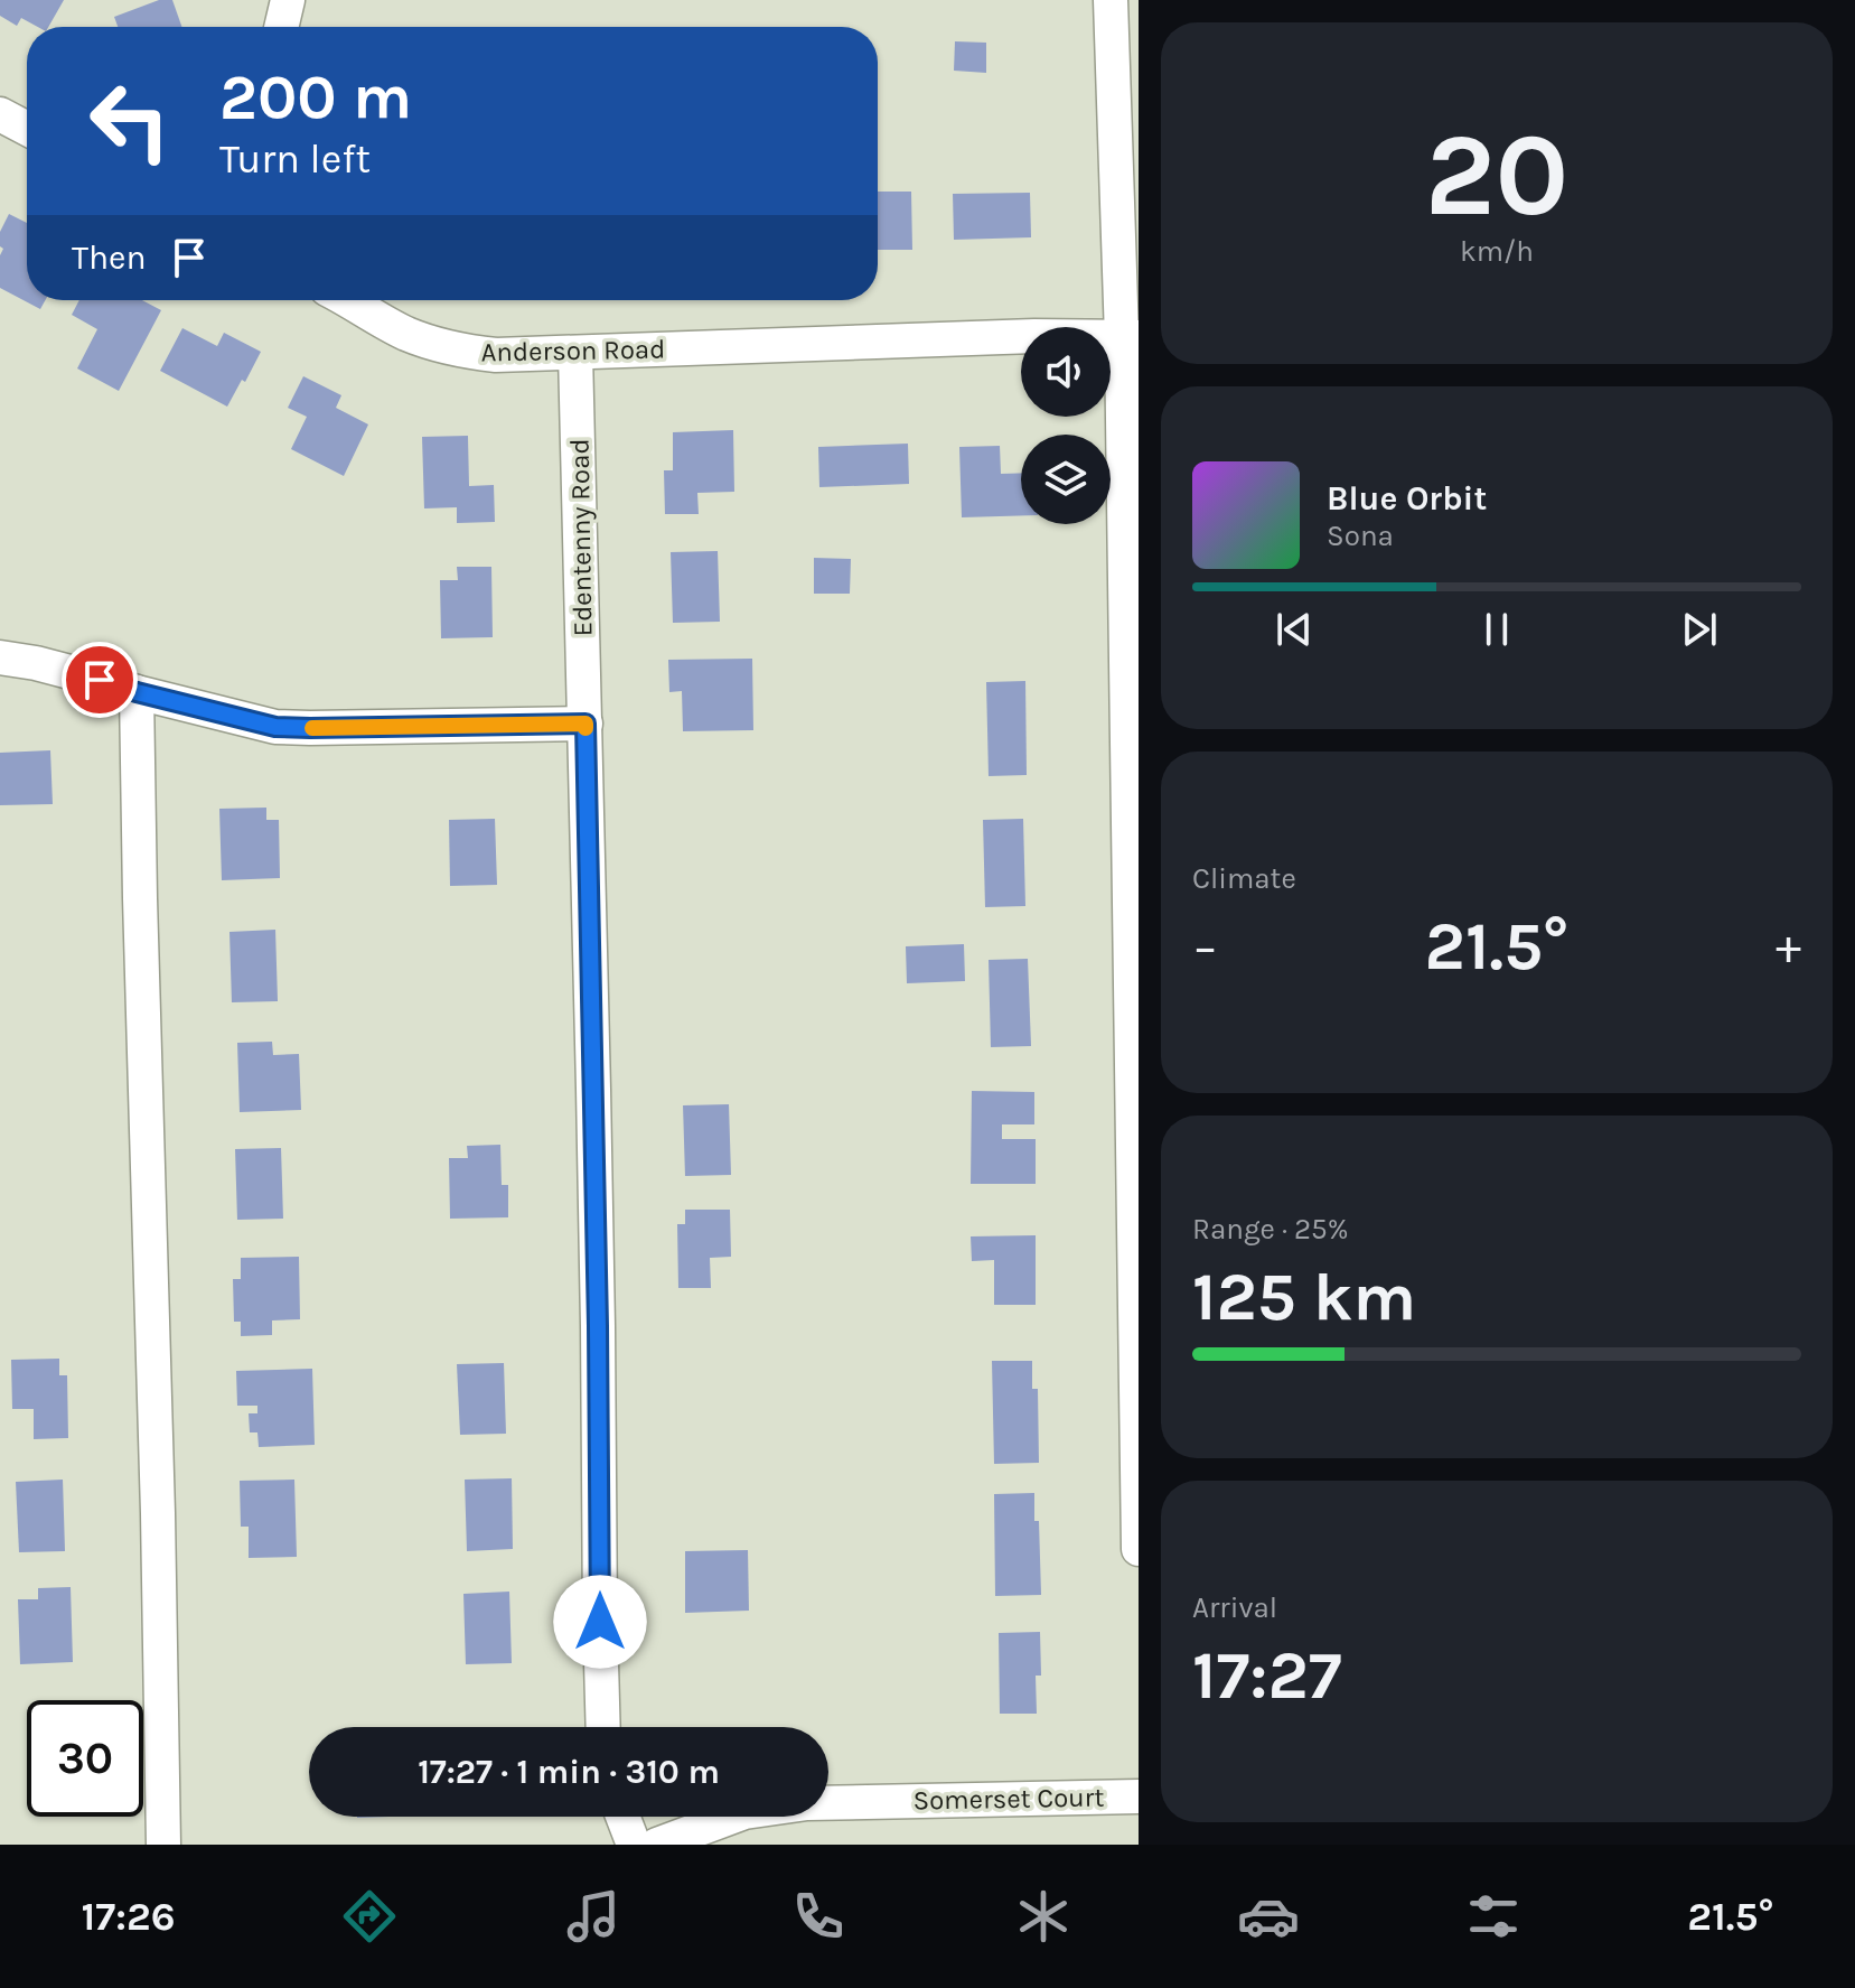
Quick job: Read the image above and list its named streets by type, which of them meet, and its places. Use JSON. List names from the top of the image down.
{
  "streets": {
    "street": ["Anderson Road", "Edentenny Road", "Somerset Court"]
  },
  "crossings": [
    ["Anderson Road", "Edentenny Road"]
  ],
  "page": {
    "tile": [
      ["20", "km/h"],
      "Climate",
      ["Range · 25%", "125 km"],
      ["Arrival", "17:27"]
    ],
    "turn": ["200 m", "Turn left"],
    "then": "Then",
    "song": ["Blue Orbit", "Sona"],
    "heat": ["−", "21.5°", "+"],
    "limit": "30",
    "trip": "17:27 · 1 min · 310 m",
    "tabs": ["17:26", "21.5°"]
  }
}
